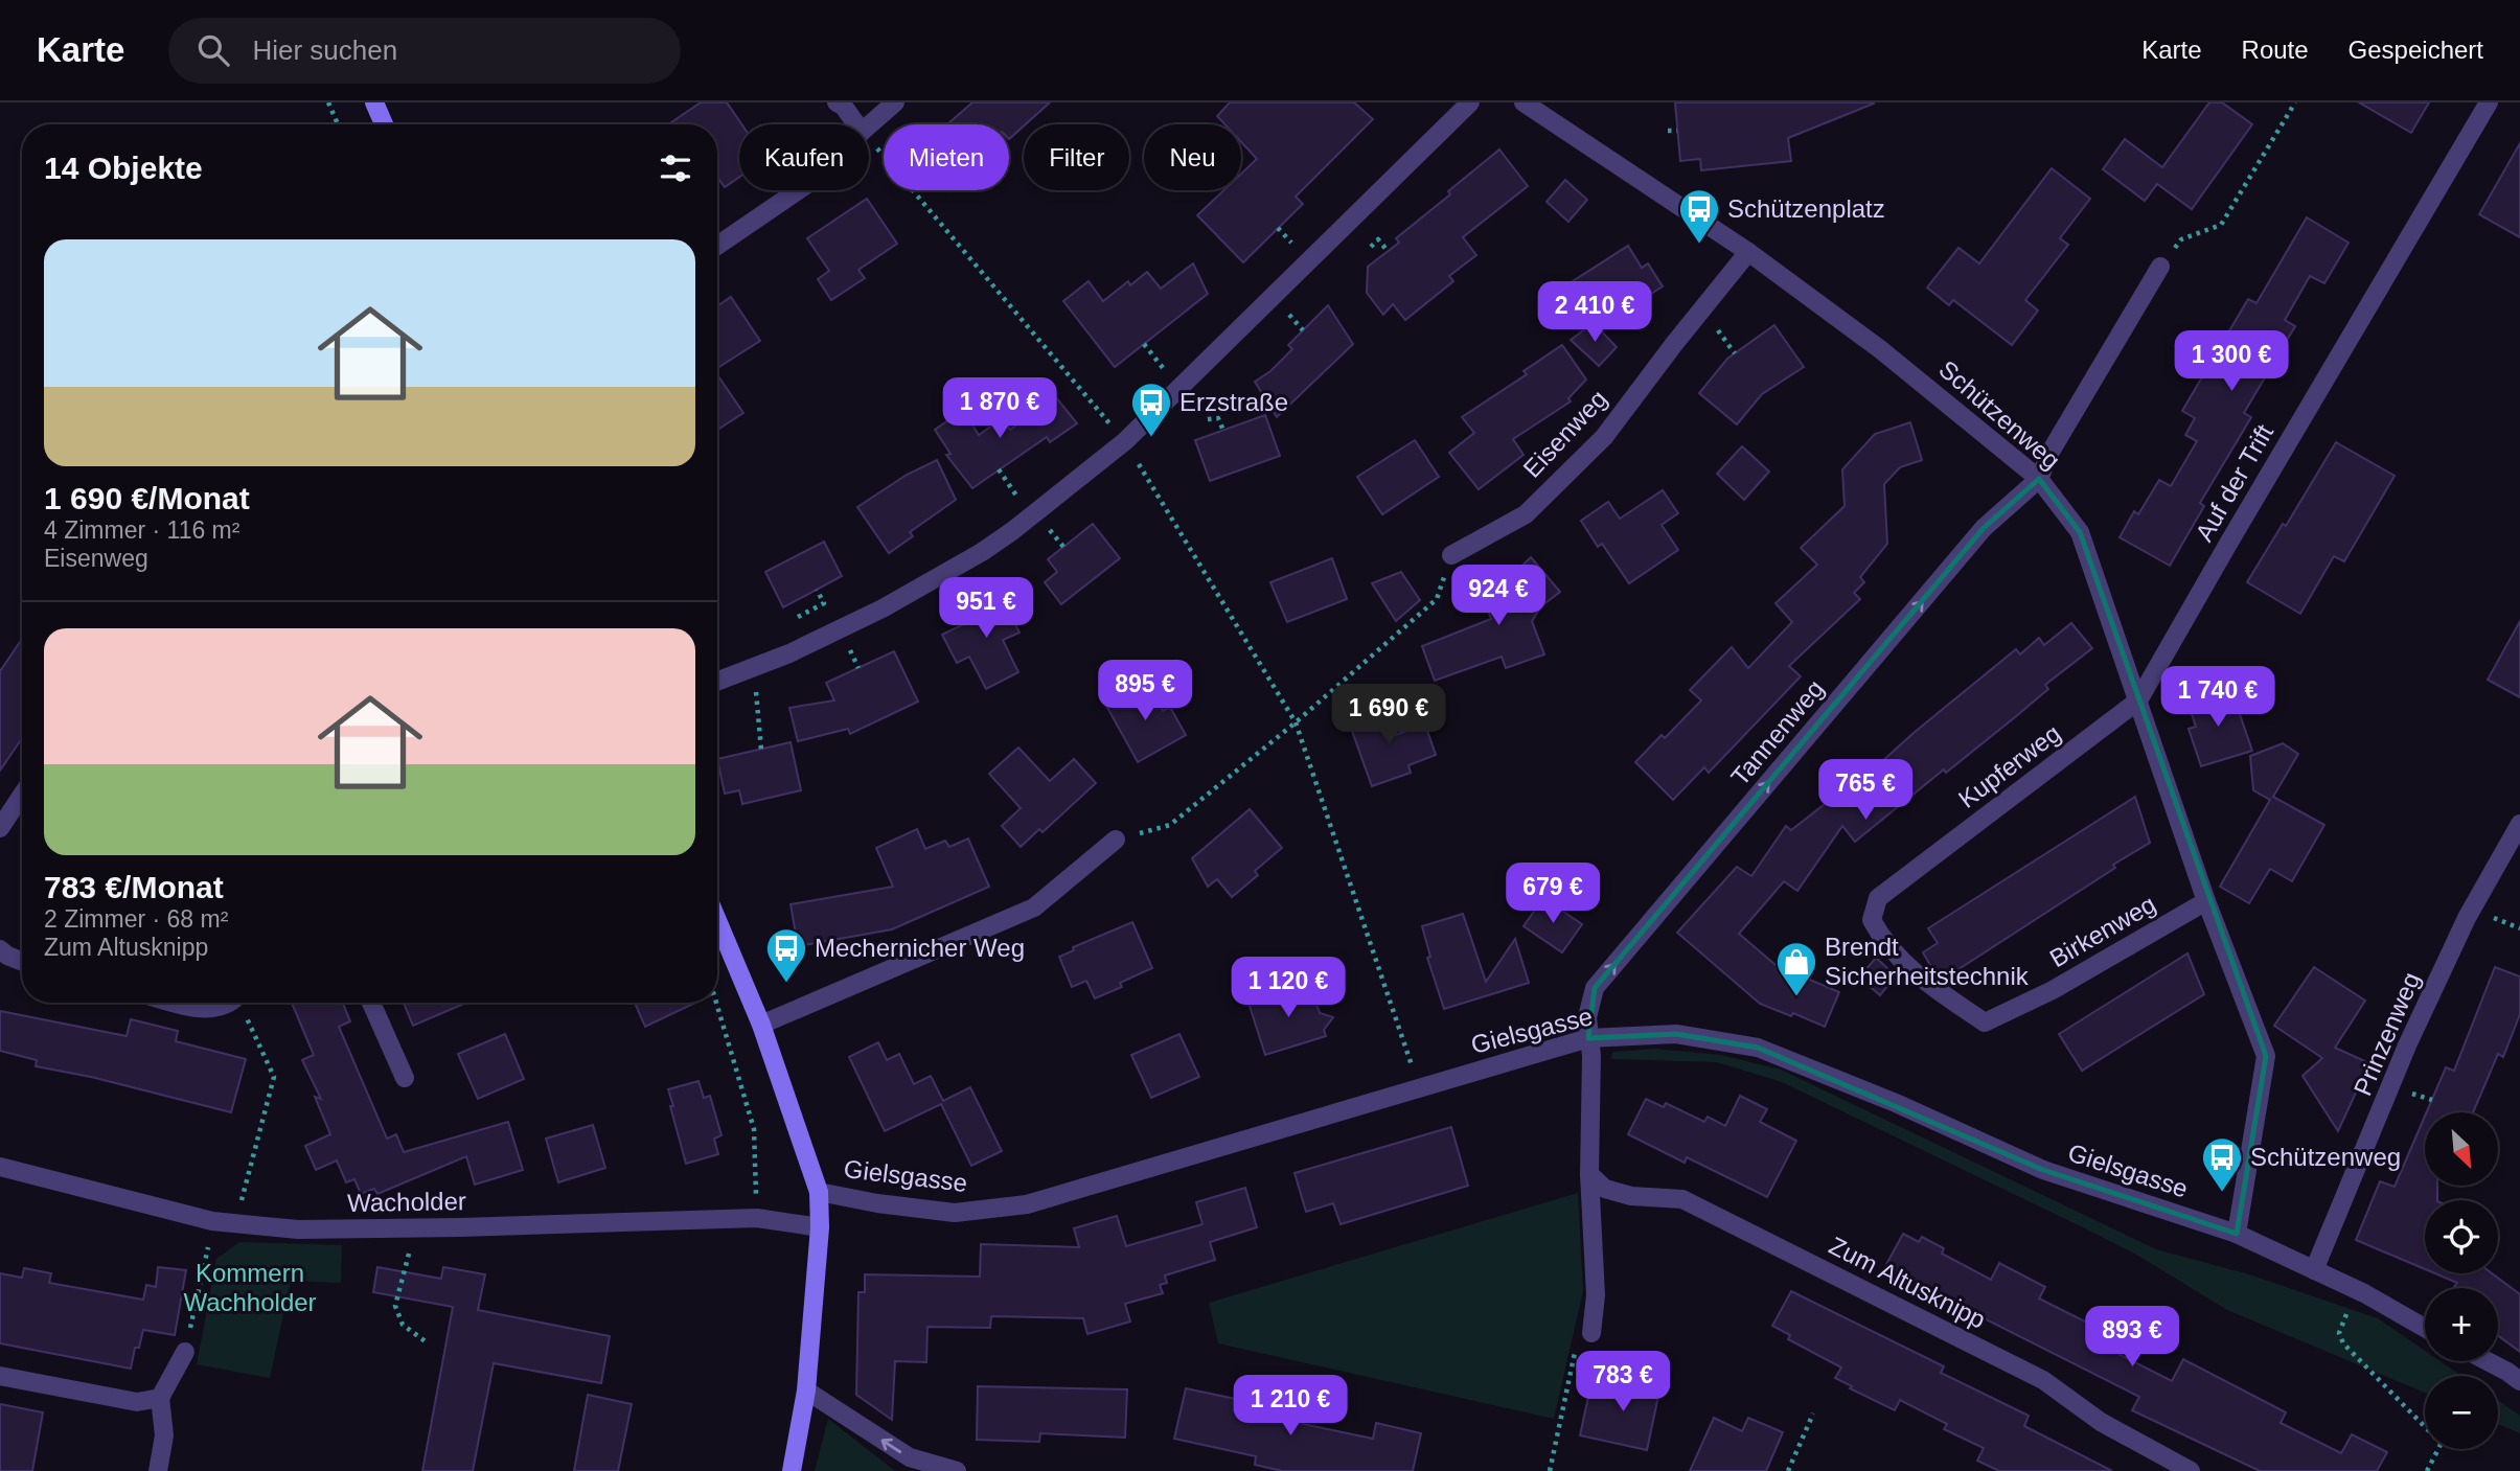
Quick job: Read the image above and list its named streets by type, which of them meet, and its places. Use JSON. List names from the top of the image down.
{
  "streets": {
    "street": [
      "Schützenweg",
      "Eisenweg",
      "Auf der Trift",
      "Tannenweg",
      "Kupferweg",
      "Birkenweg",
      "Gielsgasse",
      "Prinzenweg",
      "Wacholder",
      "Zum Altusknipp"
    ]
  },
  "crossings": [
    ["Schützenweg", "Eisenweg"],
    ["Schützenweg", "Auf der Trift"],
    ["Schützenweg", "Tannenweg"],
    ["Schützenweg", "Kupferweg"],
    ["Schützenweg", "Birkenweg"],
    ["Schützenweg", "Gielsgasse"],
    ["Auf der Trift", "Kupferweg"],
    ["Tannenweg", "Gielsgasse"],
    ["Kupferweg", "Birkenweg"],
    ["Gielsgasse", "Prinzenweg"]
  ],
  "one_way": ["Tannenweg"],
  "parks": ["Kommern Wachholder"],
  "places": {
    "bus stop": [
      "Schützenplatz",
      "Erzstraße",
      "Mechernicher Weg",
      "Schützenweg"
    ],
    "shop": ["Brendt Sicherheitstechnik"]
  },
  "north": "bottom right",
  "page": {
    "header": "Karte",
    "search": "Hier suchen",
    "nav": ["Karte", "Route", "Gespeichert"],
    "chip": [
      "Kaufen",
      "Mieten",
      "Filter",
      "Neu"
    ],
    "heading": "14 Objekte",
    "list": [
      {
        "name": "1 690 €/Monat",
        "note": "4 Zimmer · 116 m² · Eisenweg"
      },
      {
        "name": "783 €/Monat",
        "note": "2 Zimmer · 68 m² · Zum Altusknipp"
      }
    ],
    "price": [
      "2 410 €",
      "1 300 €",
      "1 870 €",
      "924 €",
      "951 €",
      "895 €",
      "1 740 €",
      "1 690 €",
      "765 €",
      "679 €",
      "1 120 €",
      "893 €",
      "783 €",
      "1 210 €"
    ],
    "map_buttons": ["+", "−"]
  }
}
